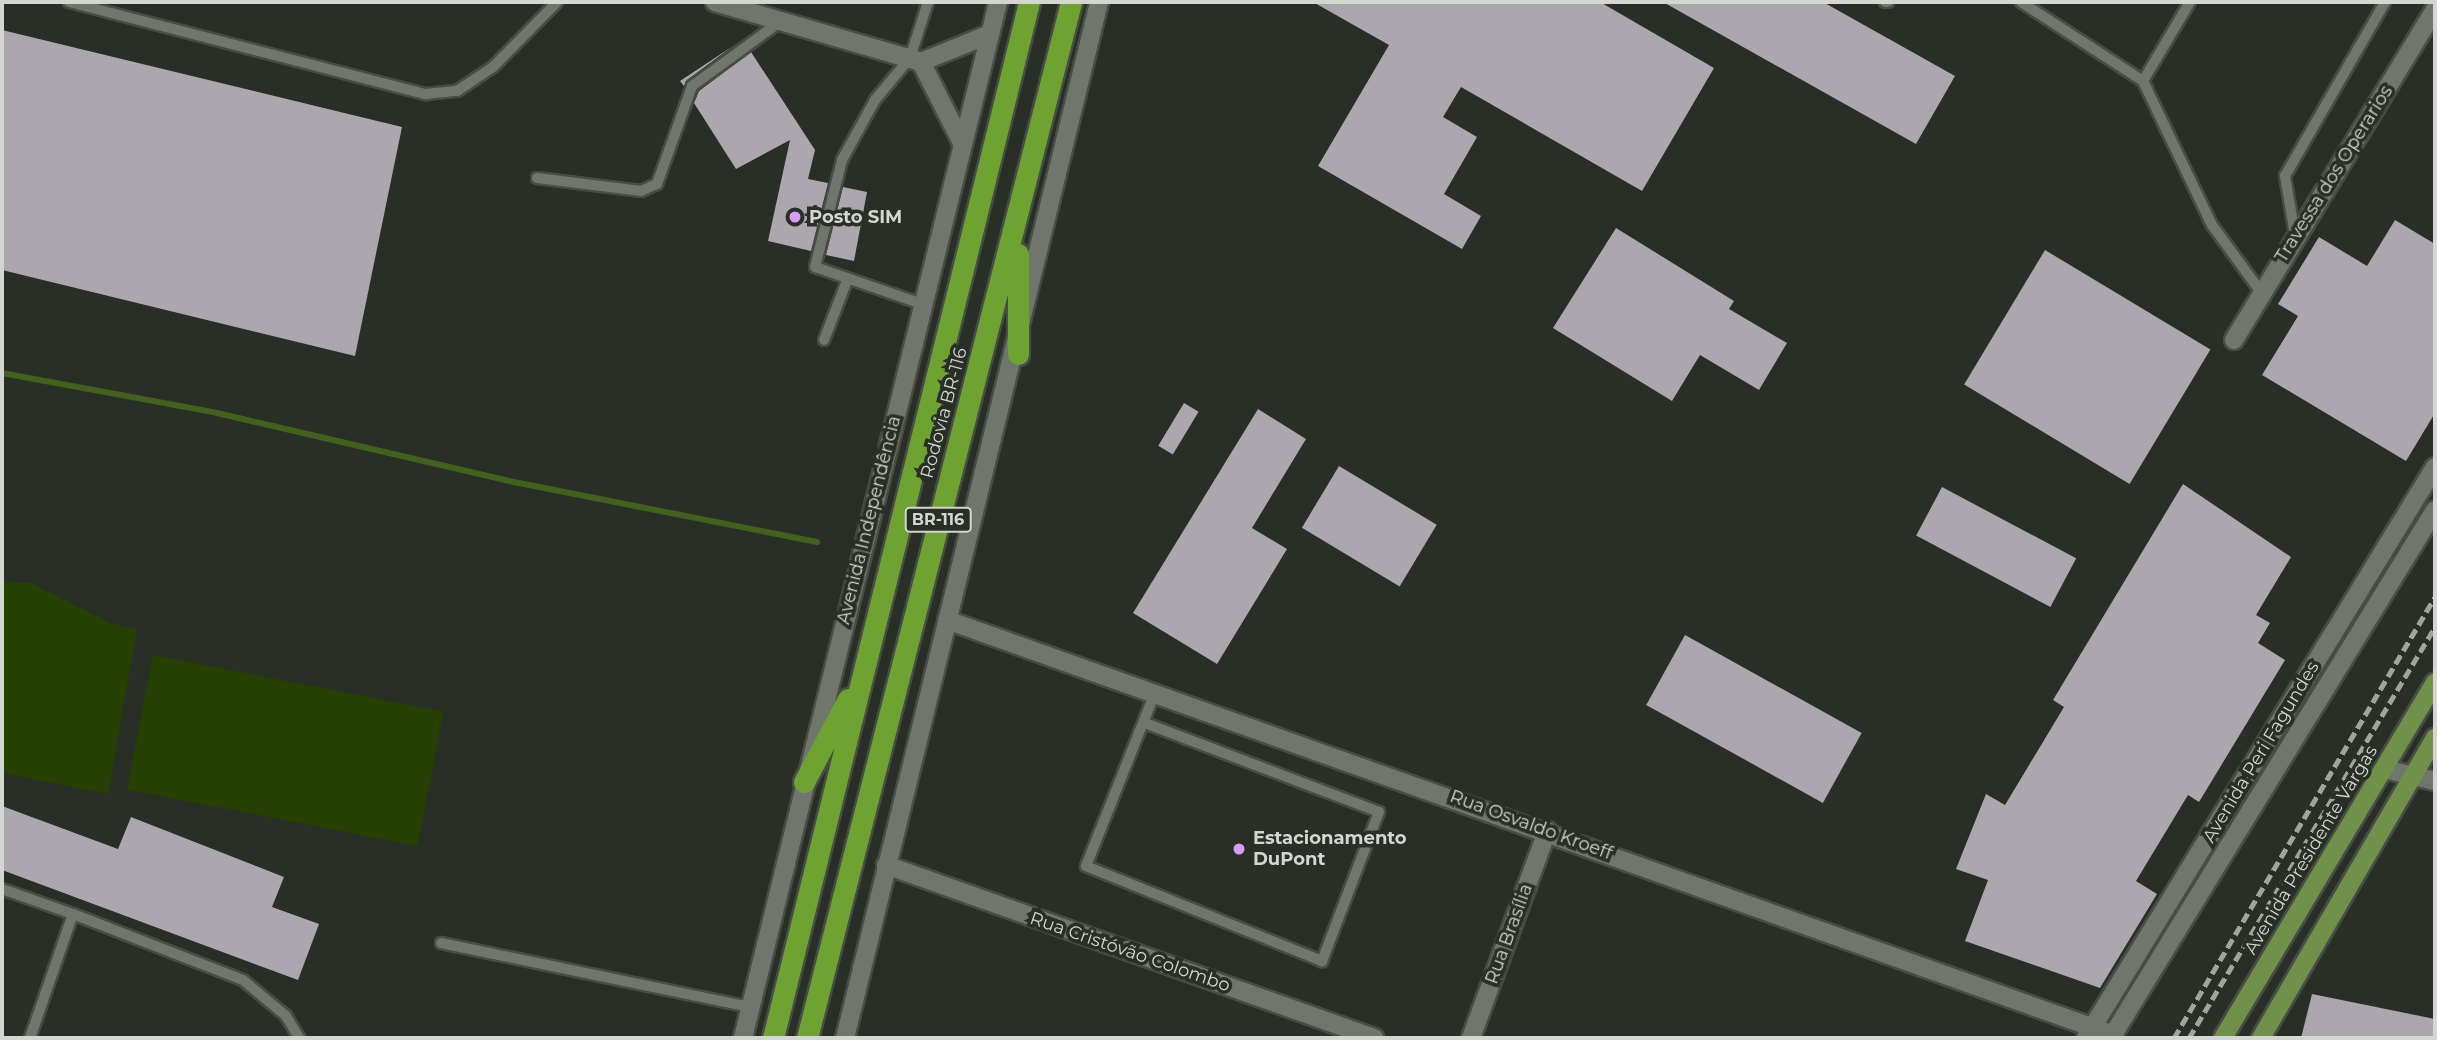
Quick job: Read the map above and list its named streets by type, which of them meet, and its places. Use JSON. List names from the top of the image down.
{
  "streets": {
    "highway": ["Rodovia BR-116", "BR-116"],
    "main road": [
      "Travessa dos Operarios",
      "Avenida Independência",
      "Avenida Peri Fagundes",
      "Rua Osvaldo Kroeff",
      "Avenida Presidente Vargas",
      "Rua Brasília",
      "Rua Cristóvão Colombo"
    ]
  },
  "crossings": [
    ["Avenida Peri Fagundes", "Rua Osvaldo Kroeff"],
    ["Rua Osvaldo Kroeff", "Rua Brasília"]
  ],
  "places": ["Posto SIM", "Estacionamento DuPont"]
}
